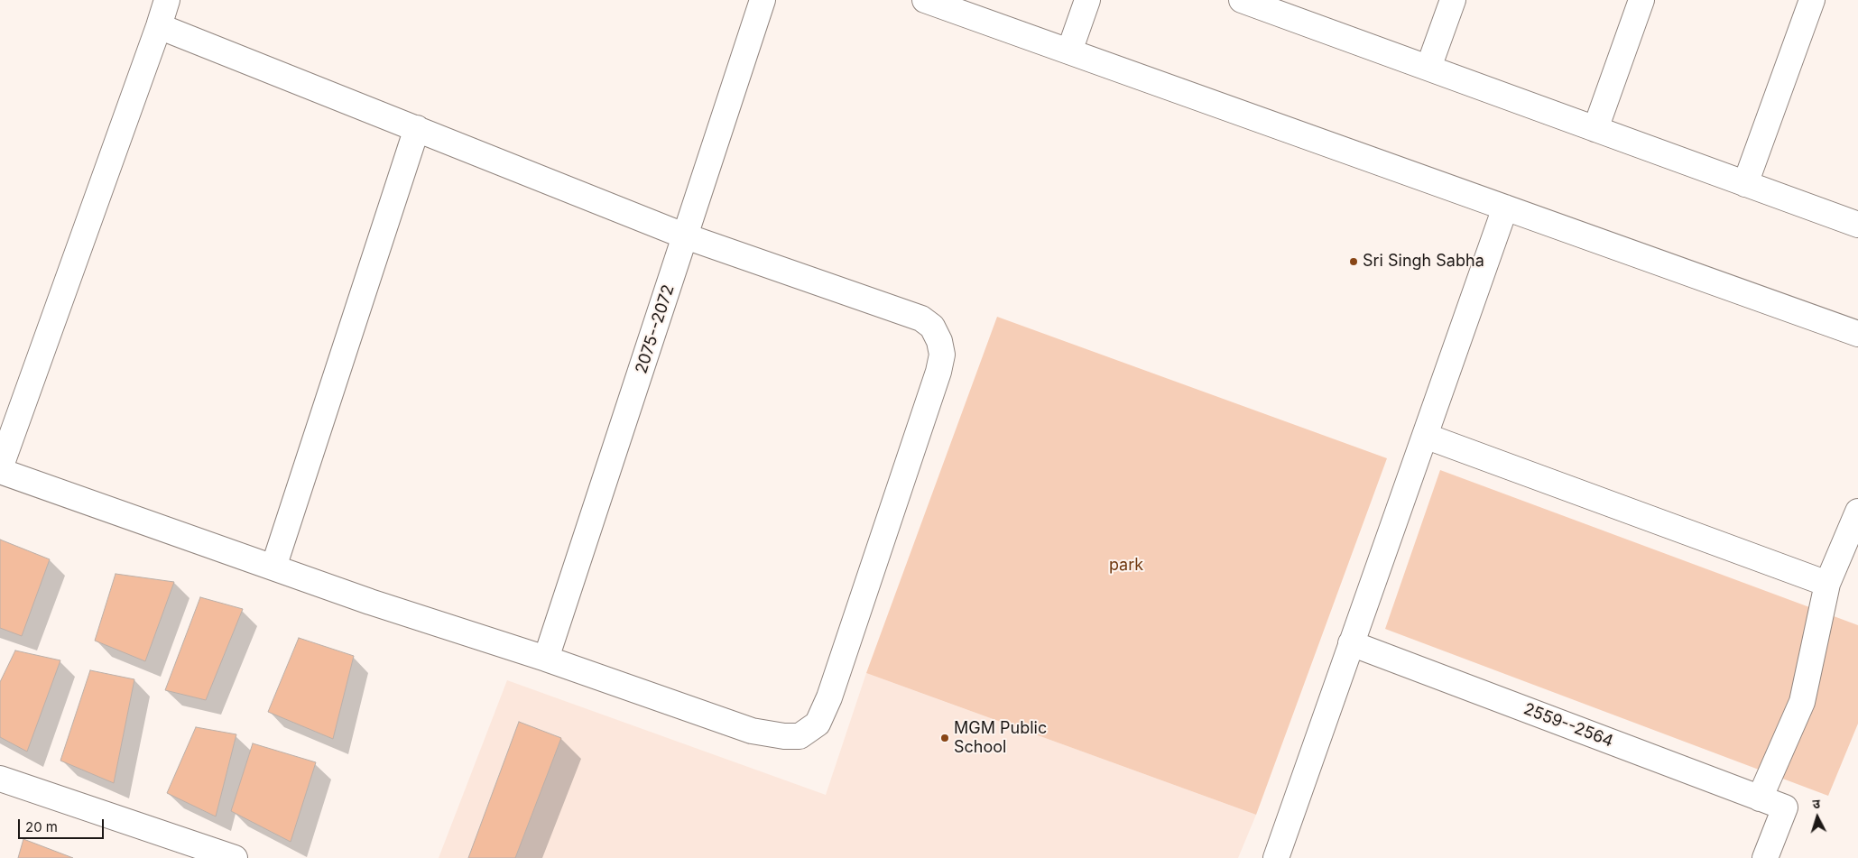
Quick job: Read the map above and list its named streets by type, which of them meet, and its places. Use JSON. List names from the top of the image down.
{
  "streets": {
    "street": ["2075--2072", "2559--2564"]
  },
  "parks": ["park"],
  "places": ["Sri Singh Sabha", "MGM Public School"],
  "scale_bar": "20 m",
  "north": "top"
}
